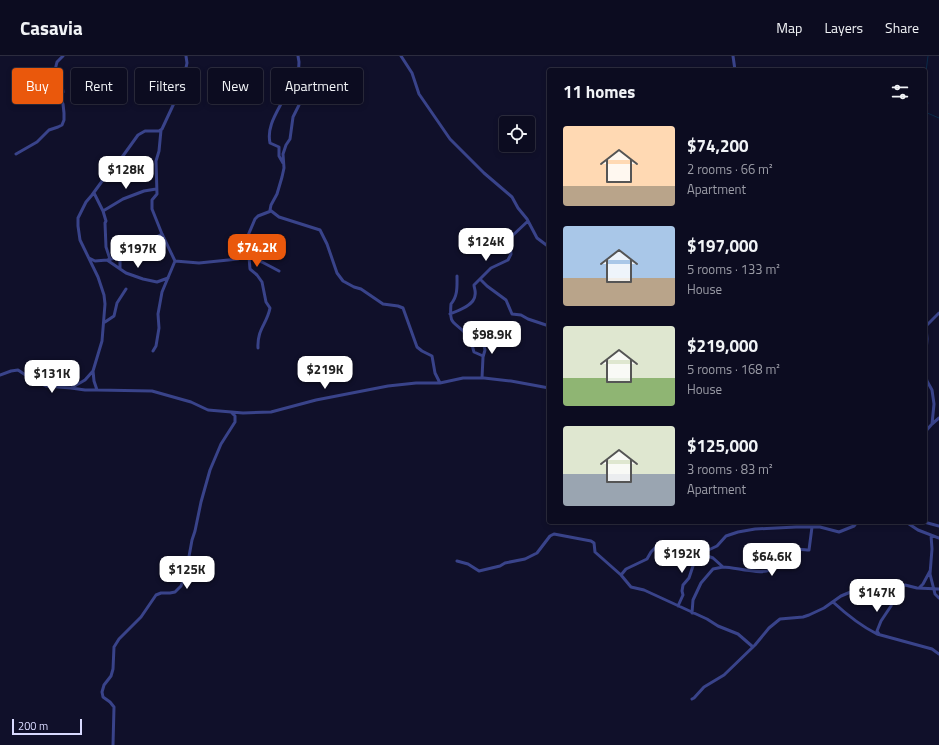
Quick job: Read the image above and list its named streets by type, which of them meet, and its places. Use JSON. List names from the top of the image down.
{
  "scale_bar": "200 m",
  "page": {
    "header": "Casavia",
    "nav": ["Map", "Layers", "Share"],
    "chip": [
      "Buy",
      "Rent",
      "Filters",
      "New",
      "Apartment"
    ],
    "heading": "11 homes",
    "list": [
      {
        "name": "$74,200",
        "note": "2 rooms · 66 m² · Apartment"
      },
      {
        "name": "$197,000",
        "note": "5 rooms · 133 m² · House"
      },
      {
        "name": "$219,000",
        "note": "5 rooms · 168 m² · House"
      },
      {
        "name": "$125,000",
        "note": "3 rooms · 83 m² · Apartment"
      }
    ],
    "price": [
      "$128K",
      "$124K",
      "$74.2K",
      "$197K",
      "$98.9K",
      "$219K",
      "$131K",
      "$192K",
      "$64.6K",
      "$125K",
      "$147K"
    ],
    "scale": "200 m"
  }
}
